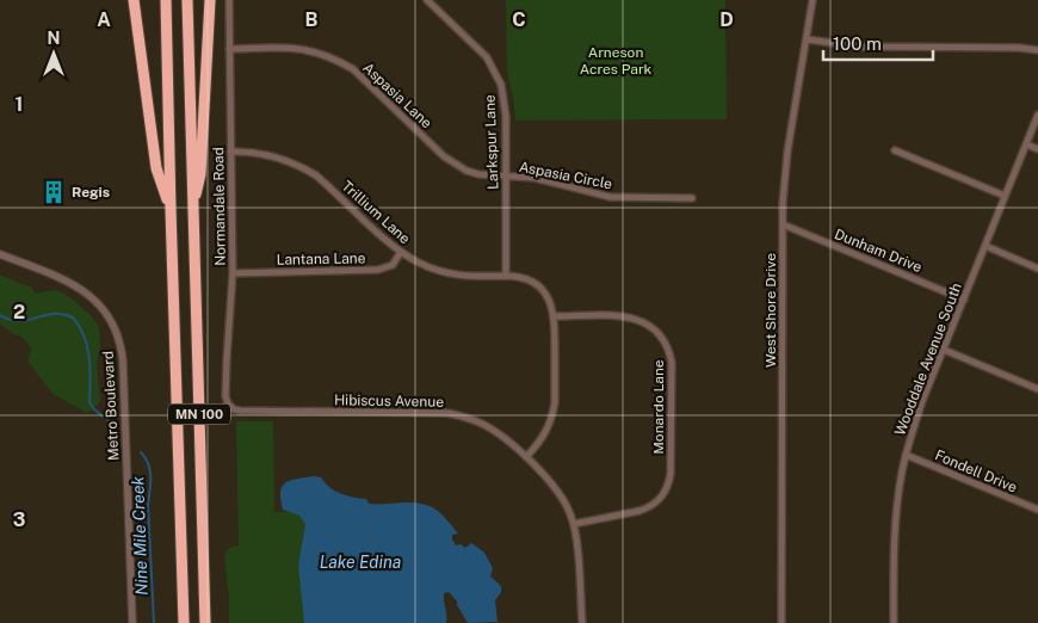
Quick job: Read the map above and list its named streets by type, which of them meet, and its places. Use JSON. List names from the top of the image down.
{
  "streets": {
    "highway": ["MN 100"],
    "street": [
      "Aspasia Lane",
      "Larkspur Lane",
      "Aspasia Circle",
      "Normandale Road",
      "Trillium Lane",
      "Dunham Drive",
      "Lantana Lane",
      "West Shore Drive",
      "Wooddale Avenue South",
      "Hibiscus Avenue",
      "Metro Boulevard",
      "Monardo Lane",
      "Fondell Drive"
    ]
  },
  "crossings": [
    ["Aspasia Lane", "Larkspur Lane"],
    ["Aspasia Lane", "Aspasia Circle"],
    ["Aspasia Lane", "Normandale Road"],
    ["Larkspur Lane", "Aspasia Circle"],
    ["Larkspur Lane", "Trillium Lane"],
    ["Normandale Road", "Trillium Lane"],
    ["Normandale Road", "Lantana Lane"],
    ["Normandale Road", "Hibiscus Avenue"],
    ["Trillium Lane", "Lantana Lane"],
    ["Trillium Lane", "Hibiscus Avenue"],
    ["Trillium Lane", "Monardo Lane"],
    ["Dunham Drive", "West Shore Drive"],
    ["Dunham Drive", "Wooddale Avenue South"],
    ["Wooddale Avenue South", "Fondell Drive"],
    ["Hibiscus Avenue", "Monardo Lane"]
  ],
  "water": ["Nine Mile Creek", "Lake Edina"],
  "parks": ["Arneson Acres Park"],
  "places": {
    "building": ["Regis"]
  },
  "scale_bar": "100 m",
  "north": "top",
  "grid": {
    "columns": [
      "A",
      "B",
      "C",
      "D"
    ],
    "rows": ["1", "2", "3"]
  }
}
